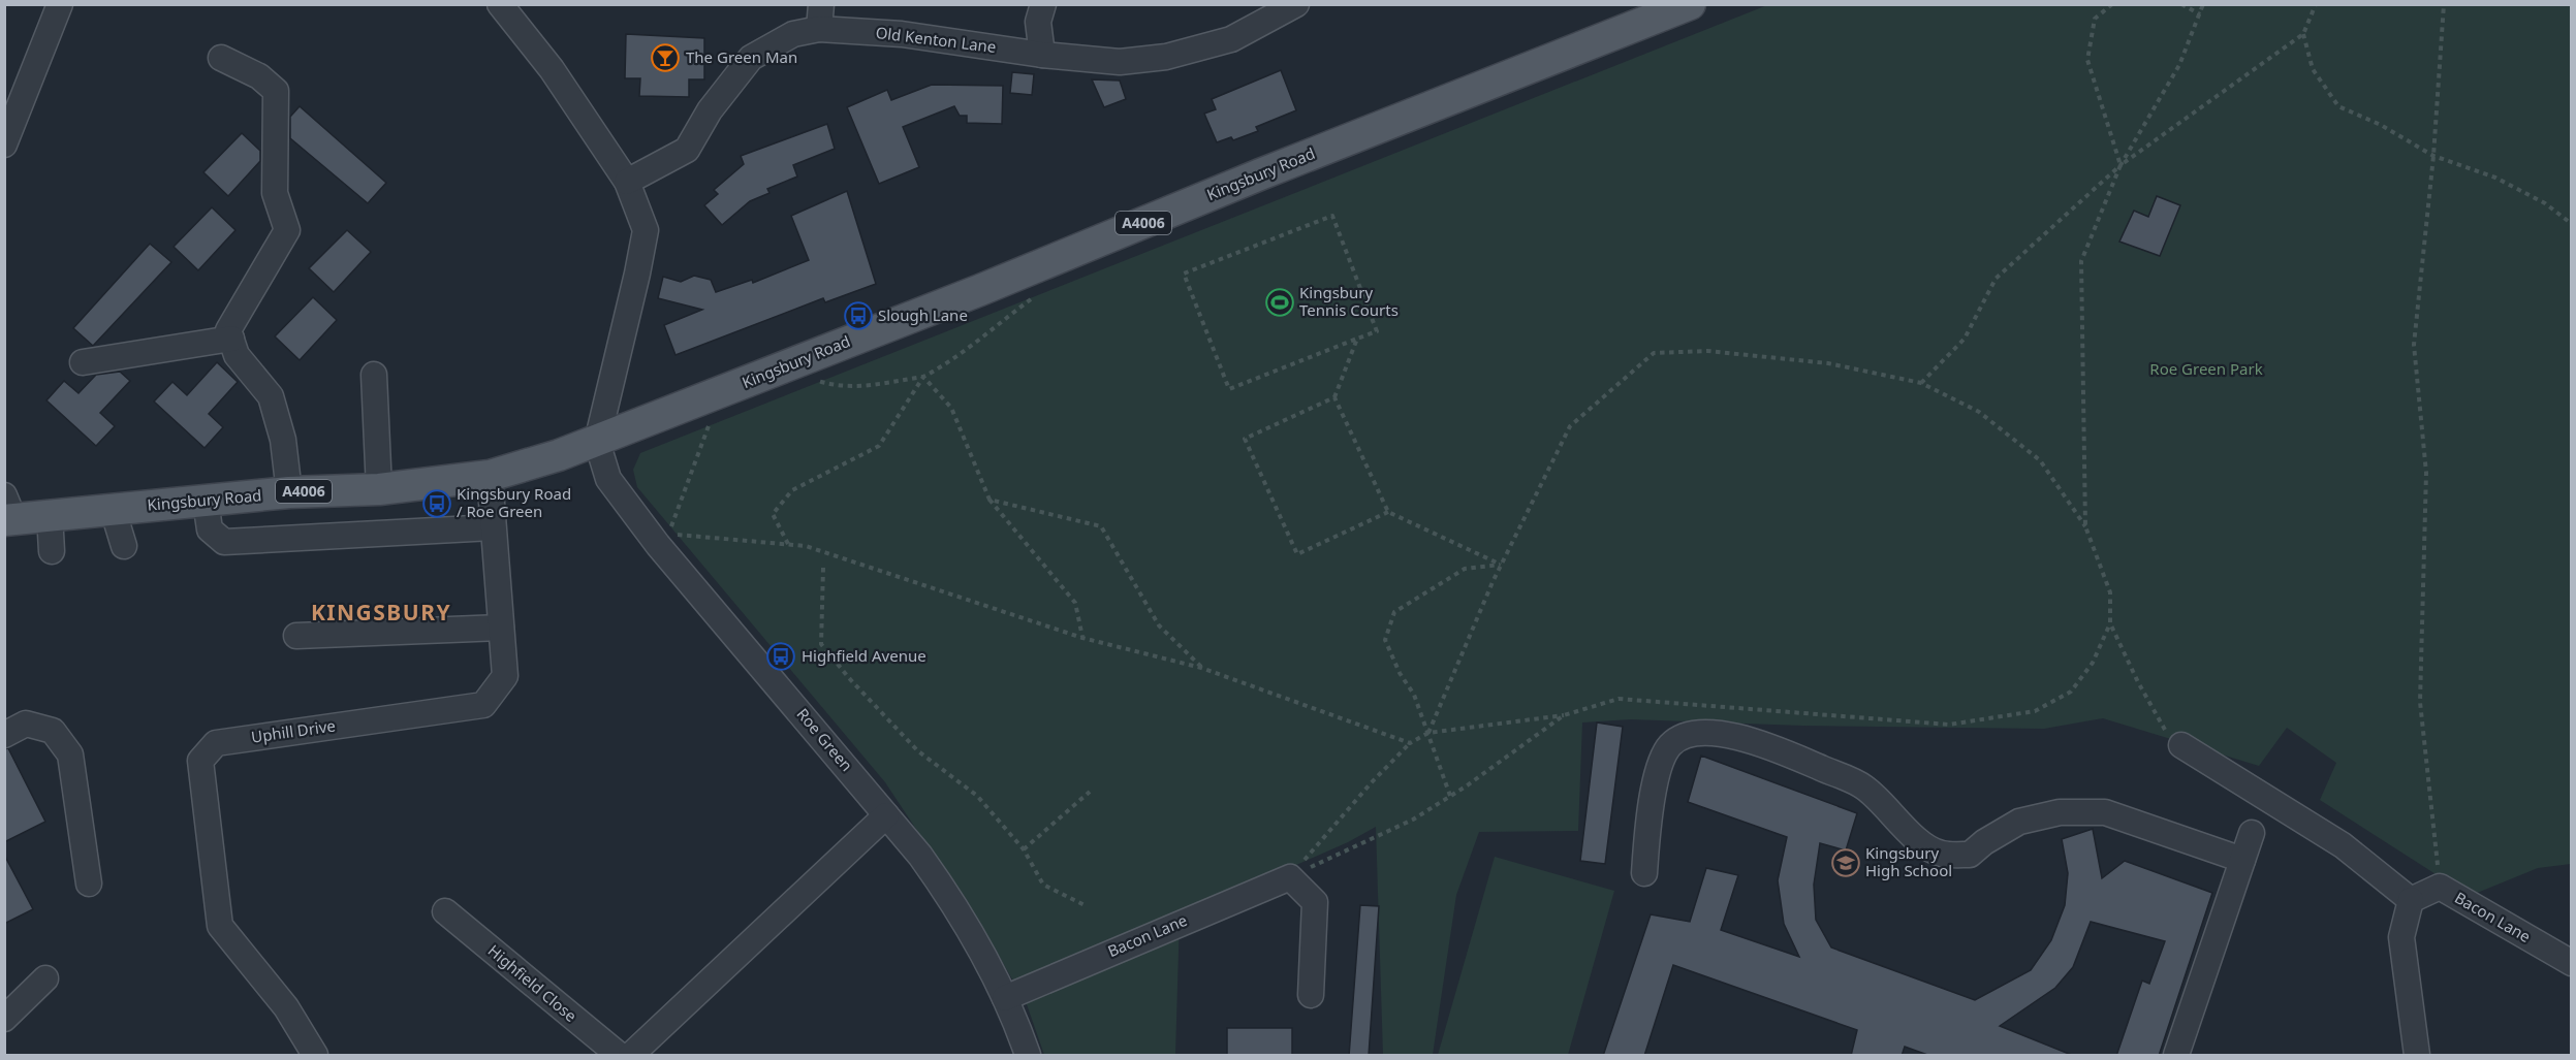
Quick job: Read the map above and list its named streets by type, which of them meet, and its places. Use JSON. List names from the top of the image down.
{
  "streets": {
    "main road": ["Kingsbury Road", "A4006"],
    "street": [
      "Old Kenton Lane",
      "Uphill Drive",
      "Roe Green",
      "Bacon Lane",
      "Highfield Close"
    ]
  },
  "crossings": [
    ["Kingsbury Road", "Uphill Drive"],
    ["Kingsbury Road", "Roe Green"],
    ["Roe Green", "Bacon Lane"]
  ],
  "districts": ["KINGSBURY"],
  "parks": ["Roe Green Park"],
  "places": {
    "bar": ["The Green Man"],
    "sports": ["Kingsbury Tennis Courts"],
    "bus stop": ["Slough Lane", "Kingsbury Road / Roe Green", "Highfield Avenue"],
    "school or university": ["Kingsbury High School"]
  }
}
